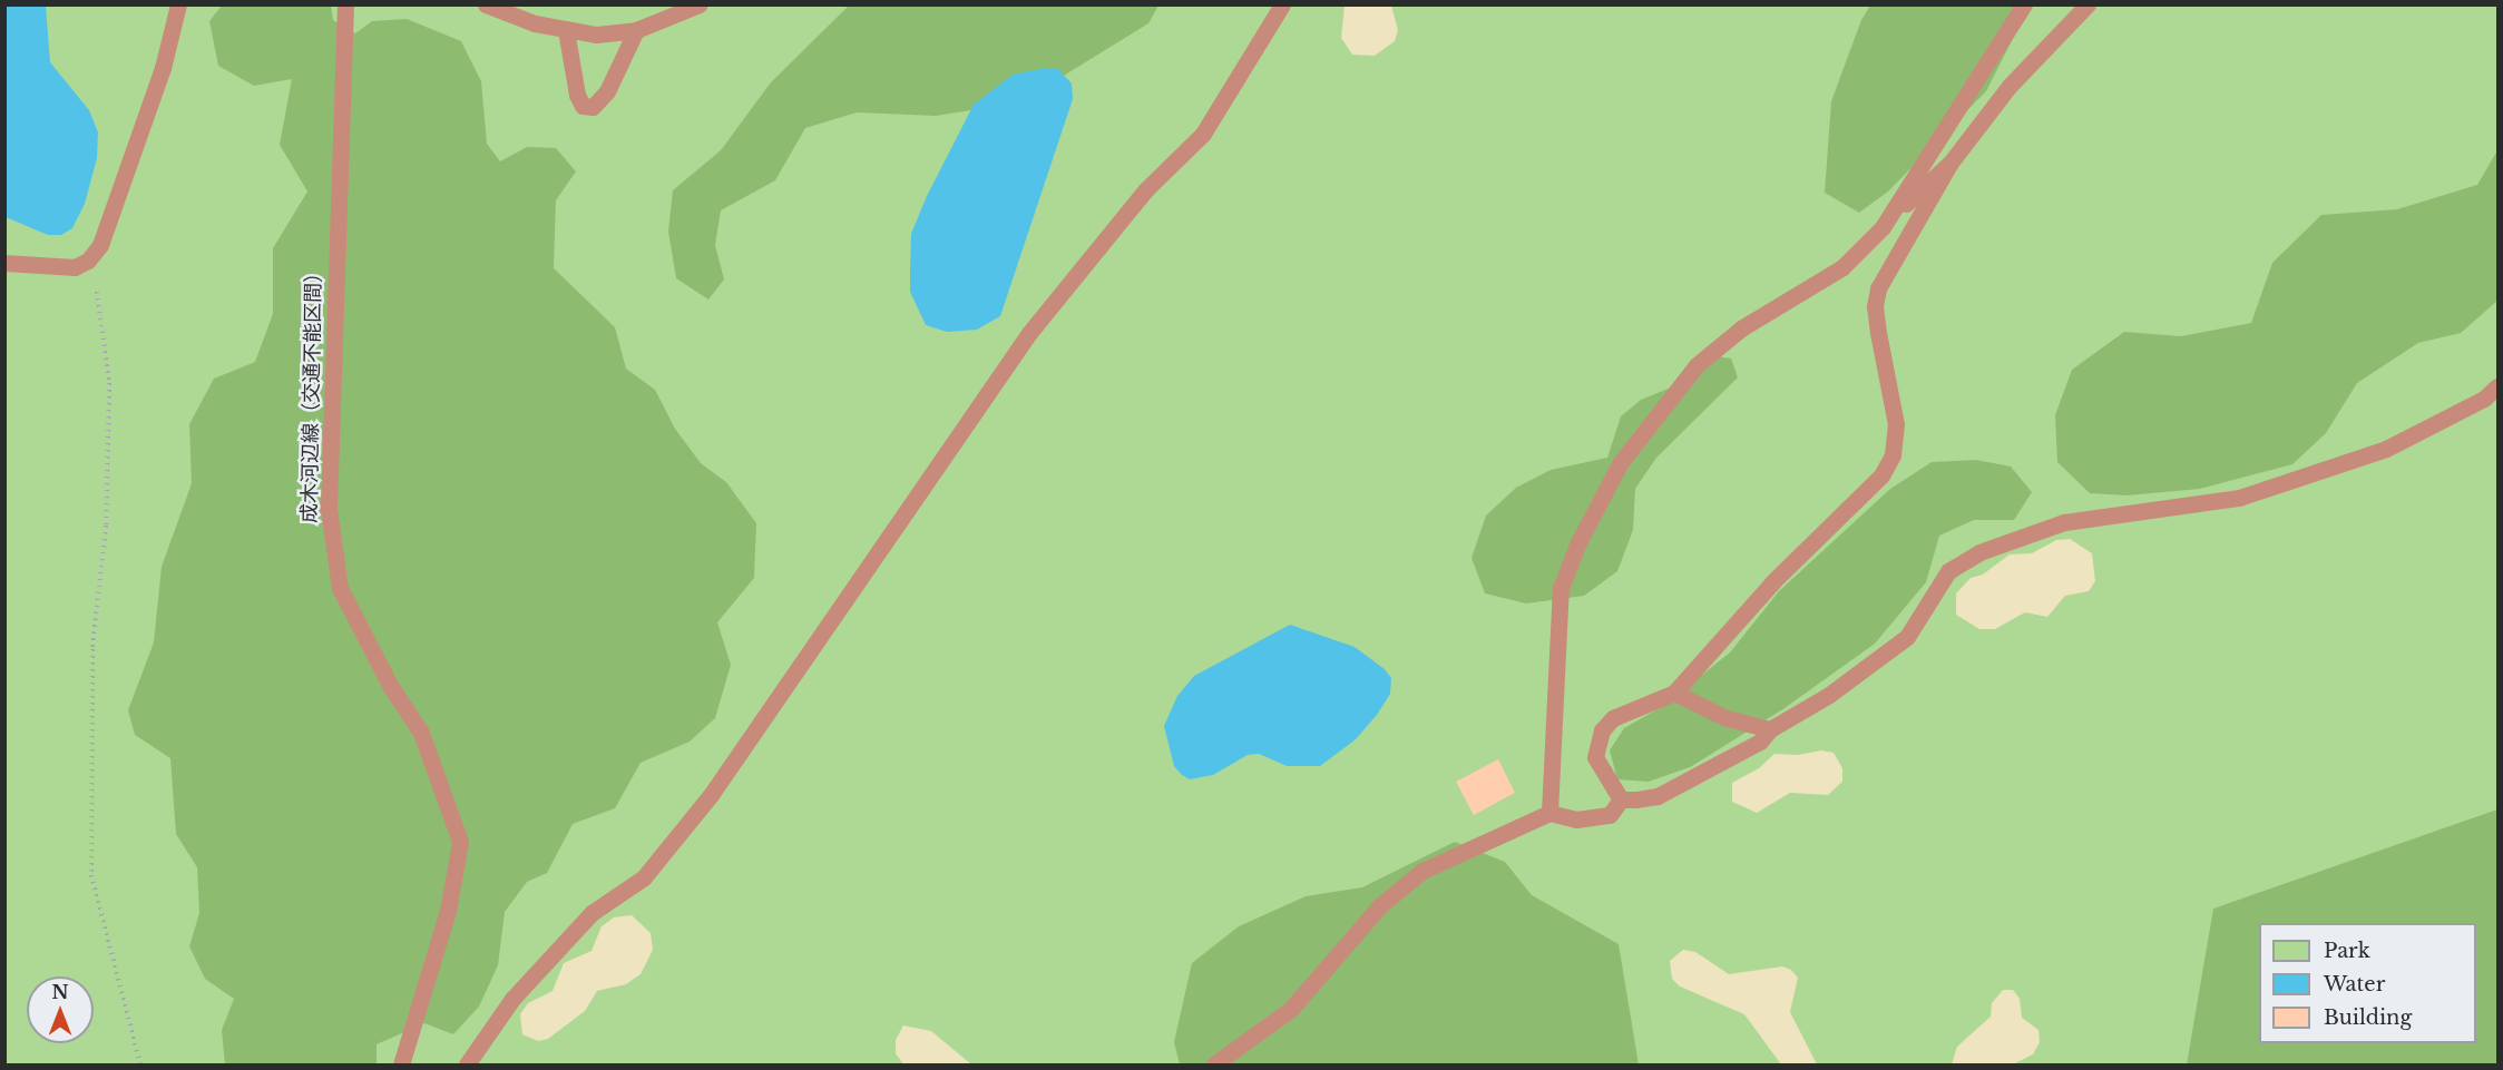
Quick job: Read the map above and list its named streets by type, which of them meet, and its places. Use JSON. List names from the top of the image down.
{
  "streets": {
    "lane": ["成木河辺線（交通不能区間）"]
  },
  "legend": ["Park", "Water", "Building"],
  "north": "top"
}
